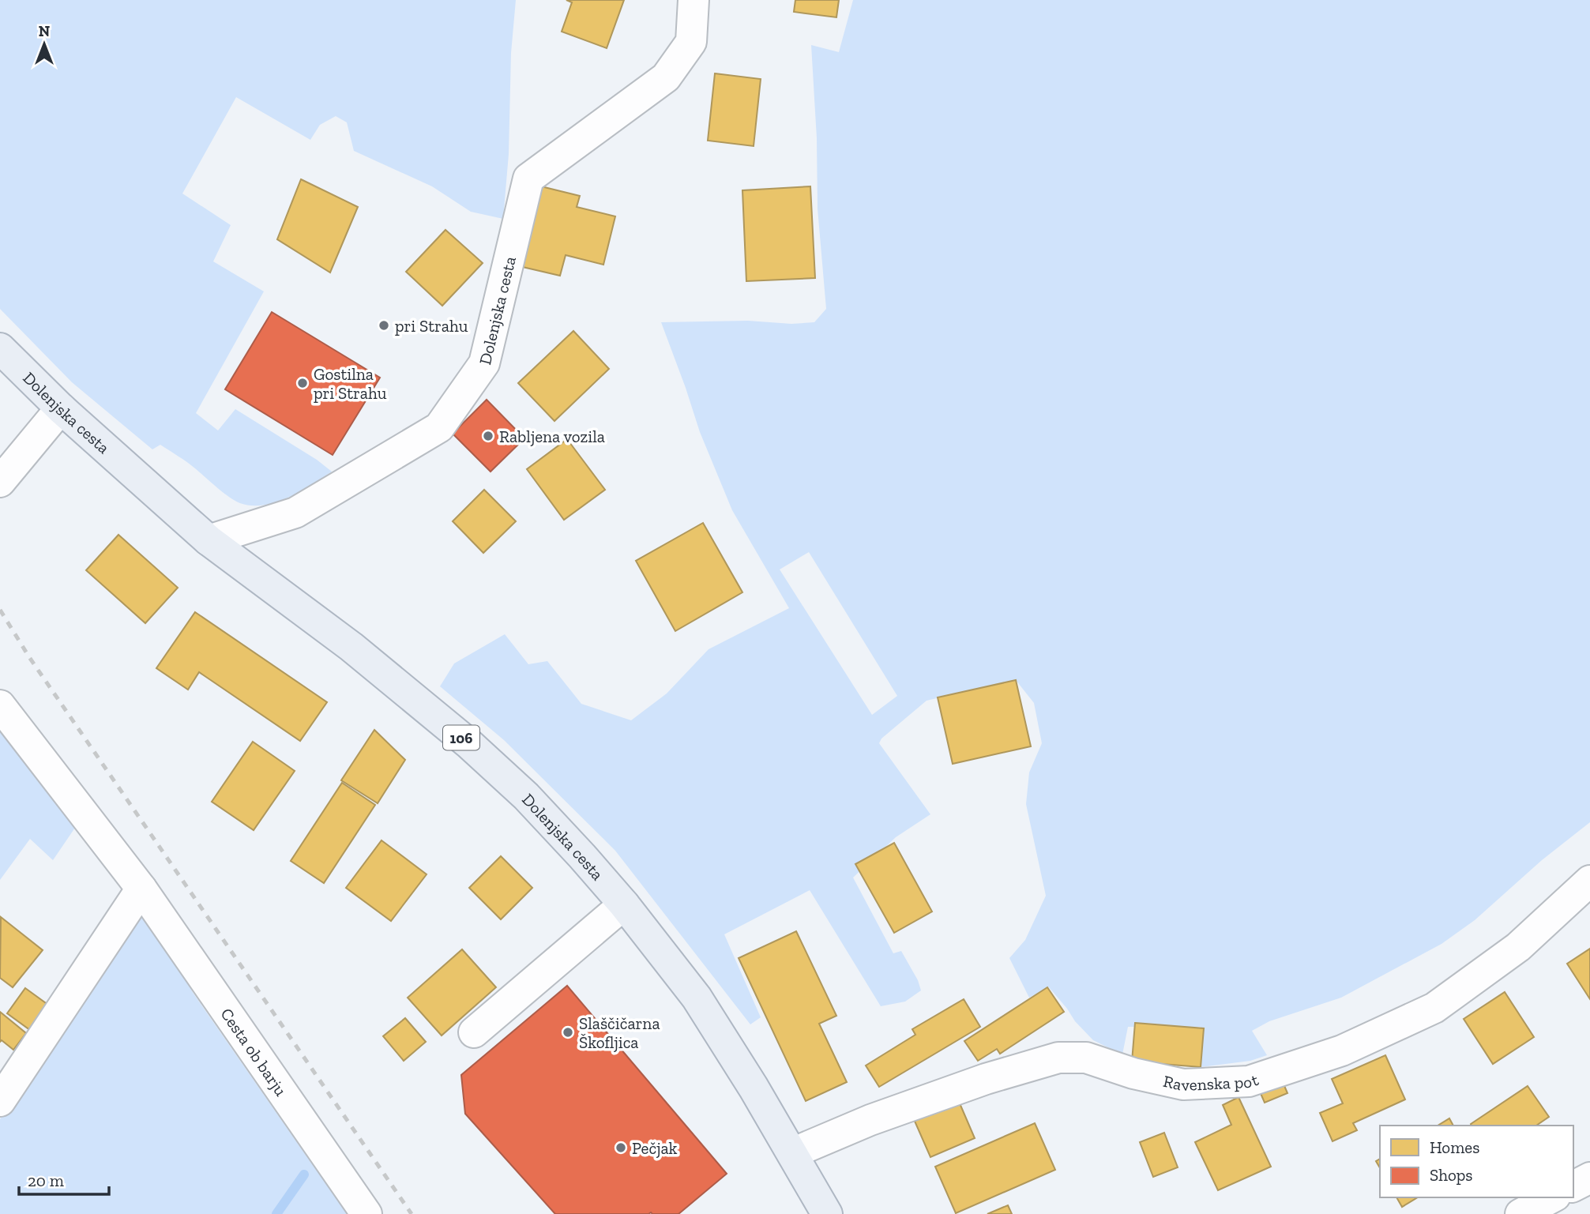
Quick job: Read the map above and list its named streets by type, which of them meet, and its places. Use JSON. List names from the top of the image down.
{
  "streets": {
    "main road": ["Dolenjska cesta", "106"],
    "street": ["Cesta ob barju", "Ravenska pot"]
  },
  "crossings": [
    ["Dolenjska cesta", "Ravenska pot"]
  ],
  "places": [
    "pri Strahu",
    "Gostilna pri Strahu",
    "Rabljena vozila",
    "Slaščičarna Škofljica",
    "Pečjak"
  ],
  "legend": ["Homes", "Shops"],
  "scale_bar": "20 m",
  "north": "top"
}
